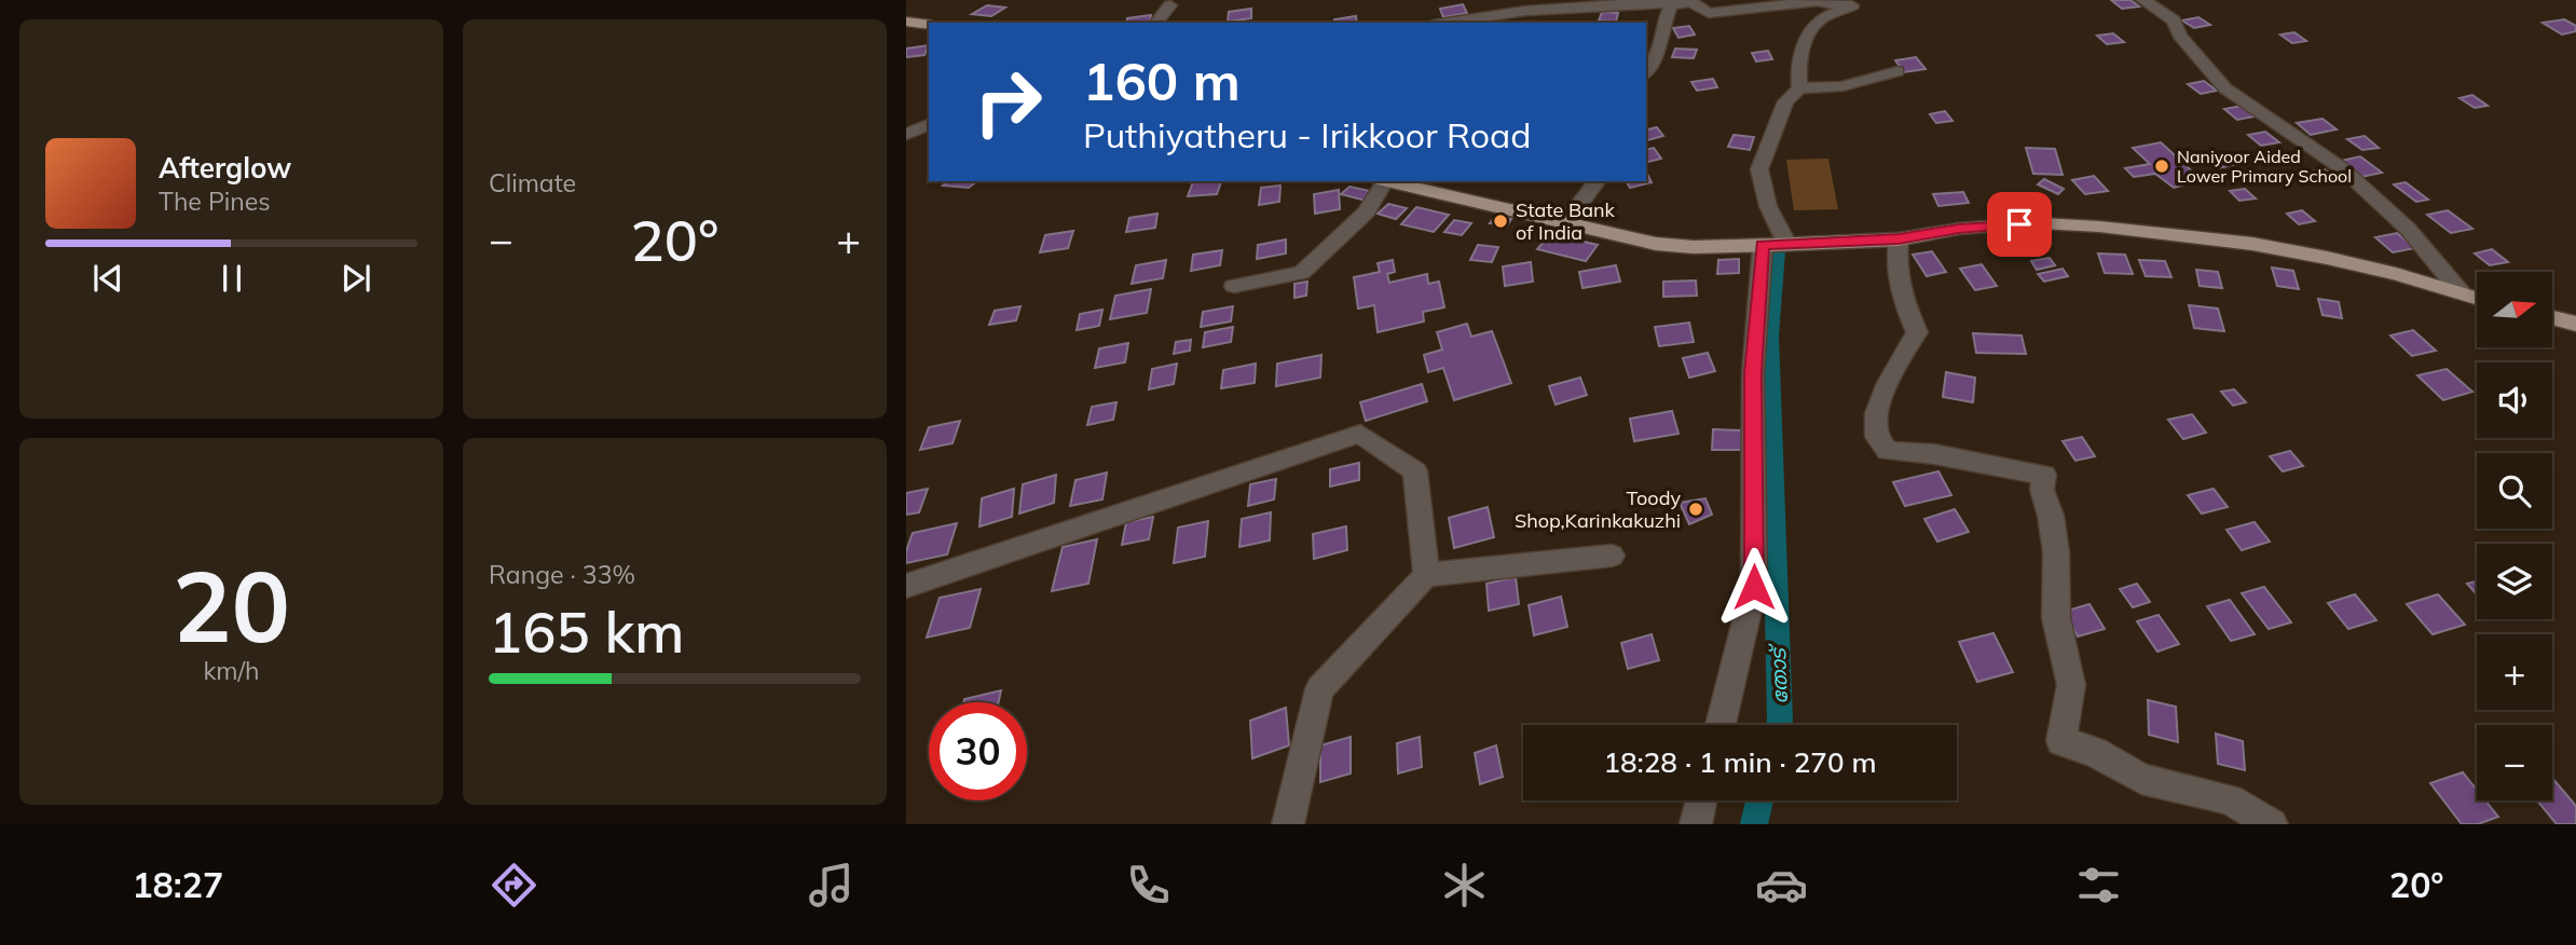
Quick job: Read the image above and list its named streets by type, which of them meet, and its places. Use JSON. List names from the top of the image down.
{
  "water": ["തോട്"],
  "places": ["Naniyoor Aided Lower Primary School", "State Bank of India", "Toody Shop,Karinkakuzhi"],
  "north": "right",
  "page": {
    "tile": [
      "Climate",
      ["20", "km/h"],
      ["Range · 33%", "165 km"]
    ],
    "turn": ["160 m", "Puthiyatheru - Irikkoor Road"],
    "song": ["Afterglow", "The Pines"],
    "heat": ["−", "20°", "+"],
    "map_buttons": ["+", "−"],
    "limit": "30",
    "trip": "18:28 · 1 min · 270 m",
    "tabs": ["18:27", "20°"]
  }
}
